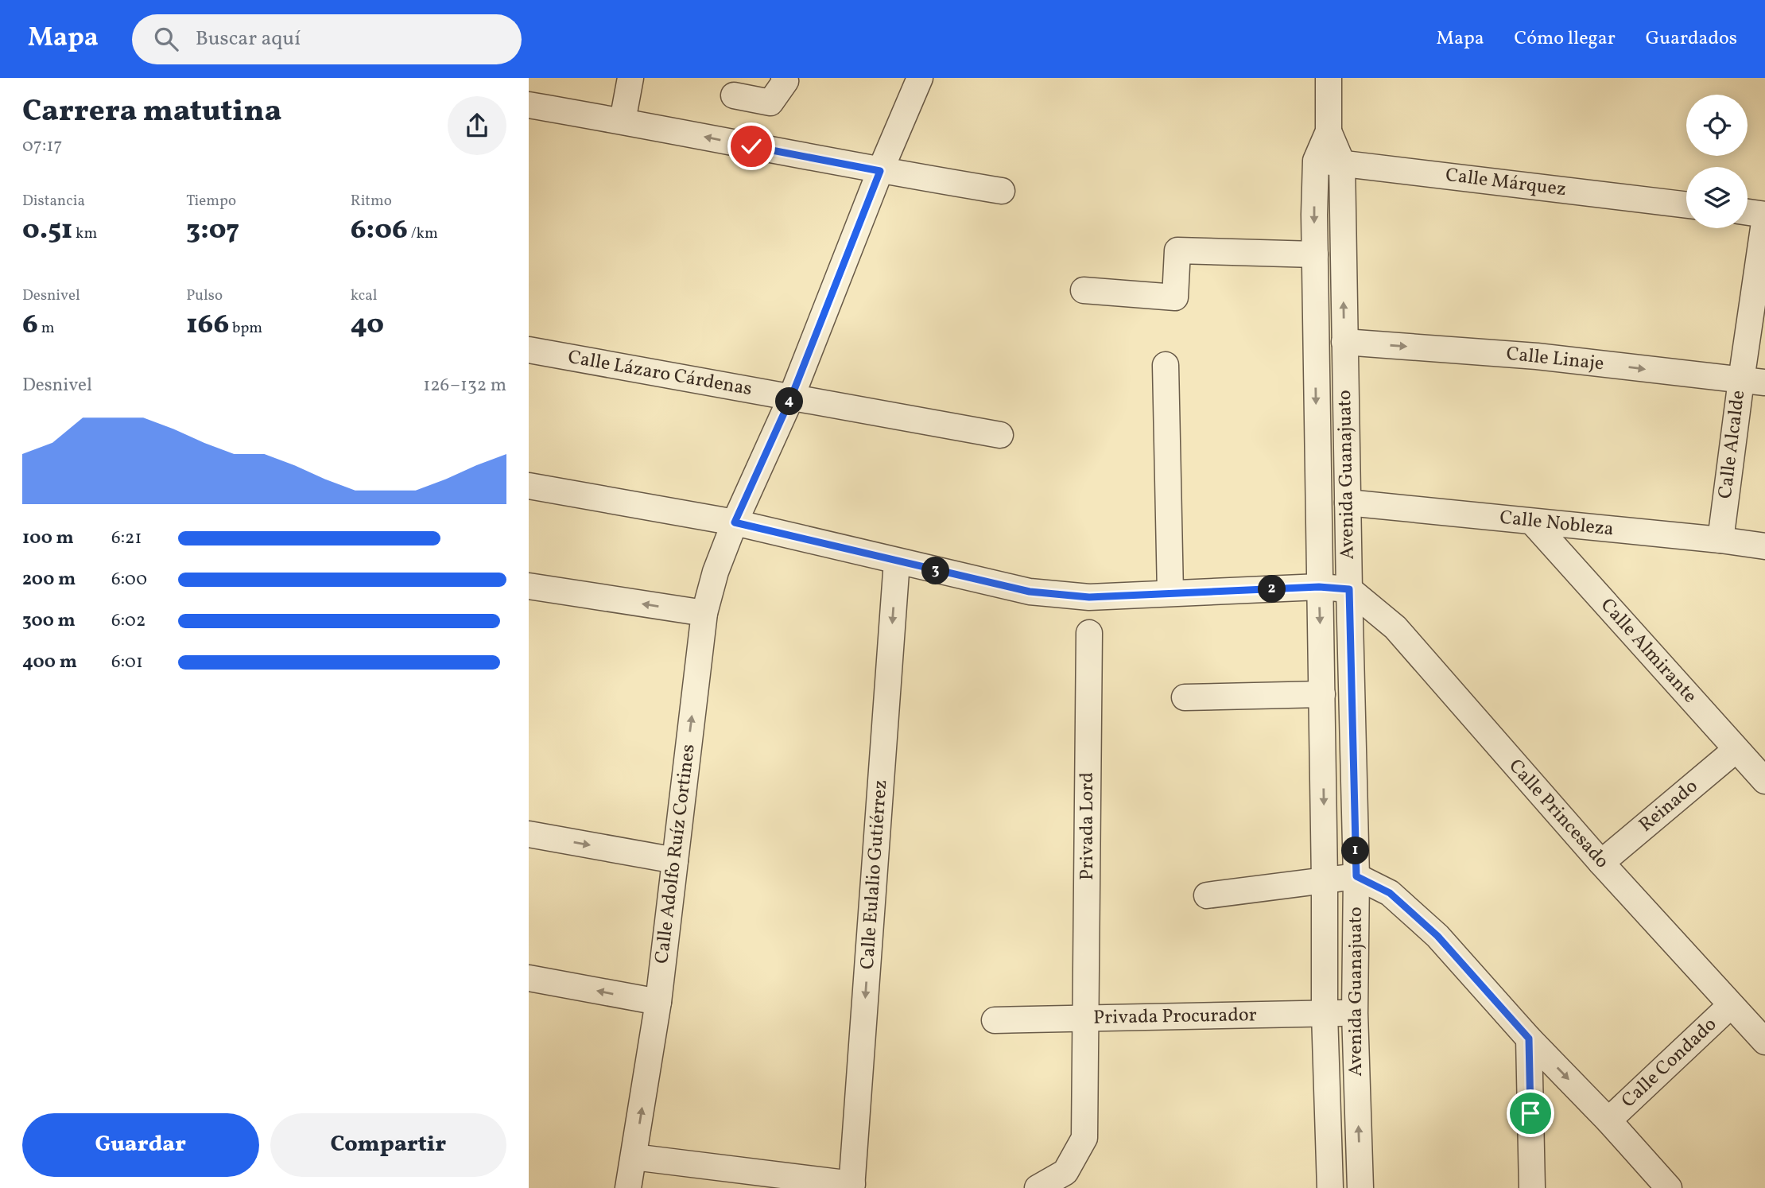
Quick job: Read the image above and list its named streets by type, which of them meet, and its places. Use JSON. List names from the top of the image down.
{
  "streets": {
    "street": [
      "Calle Márquez",
      "Calle Linaje",
      "Calle Lázaro Cárdenas",
      "Calle Alcalde",
      "Avenida Guanajuato",
      "Calle Nobleza",
      "Calle Almirante",
      "Reinado",
      "Calle Princesado",
      "Privada Lord",
      "Calle Adolfo Ruíz Cortines",
      "Calle Eulalio Gutiérrez",
      "Privada Procurador",
      "Calle Condado"
    ]
  },
  "crossings": [
    ["Calle Márquez", "Avenida Guanajuato"],
    ["Calle Linaje", "Calle Alcalde"],
    ["Calle Linaje", "Avenida Guanajuato"],
    ["Calle Lázaro Cárdenas", "Calle Adolfo Ruíz Cortines"],
    ["Calle Alcalde", "Calle Nobleza"],
    ["Avenida Guanajuato", "Calle Nobleza"],
    ["Avenida Guanajuato", "Calle Princesado"],
    ["Avenida Guanajuato", "Privada Procurador"],
    ["Calle Nobleza", "Calle Almirante"],
    ["Calle Almirante", "Reinado"],
    ["Reinado", "Calle Princesado"],
    ["Calle Princesado", "Calle Condado"],
    ["Privada Lord", "Privada Procurador"]
  ],
  "one_way": ["Calle Linaje", "Calle Adolfo Ruíz Cortines", "Calle Eulalio Gutiérrez"],
  "page": {
    "header": "Mapa",
    "search": "Buscar aquí",
    "nav": ["Mapa", "Cómo llegar", "Guardados"],
    "heading": ["Carrera matutina", "07:17"],
    "stats": [
      ["Distancia", "0.51 km"],
      ["Tiempo", "3:07"],
      ["Ritmo", "6:06 /km"],
      ["Desnivel", "6 m"],
      ["Pulso", "166 bpm"],
      ["kcal", "40"]
    ],
    "chart": ["Desnivel", "126–132 m"],
    "pins": [
      "4",
      "3",
      "2",
      "1"
    ],
    "list": [
      {
        "name": "100 m",
        "note": "6:21"
      },
      {
        "name": "200 m",
        "note": "6:00"
      },
      {
        "name": "300 m",
        "note": "6:02"
      },
      {
        "name": "400 m",
        "note": "6:01"
      }
    ],
    "buttons": ["Guardar", "Compartir"]
  }
}
